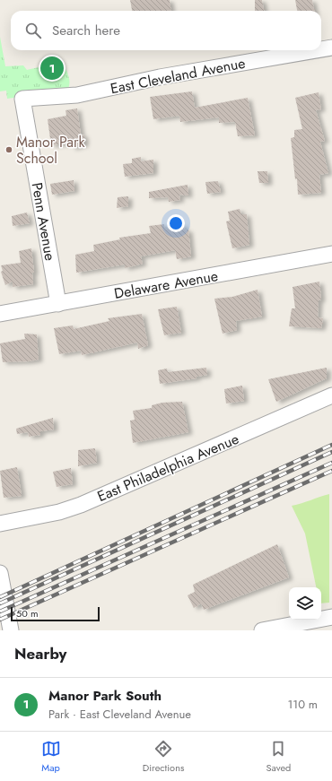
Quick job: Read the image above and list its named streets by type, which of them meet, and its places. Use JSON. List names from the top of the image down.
{
  "streets": {
    "street": [
      "East Cleveland Avenue",
      "Penn Avenue",
      "Delaware Avenue",
      "East Philadelphia Avenue"
    ]
  },
  "crossings": [
    ["East Cleveland Avenue", "Penn Avenue"],
    ["Penn Avenue", "Delaware Avenue"]
  ],
  "places": ["Manor Park School"],
  "scale_bar": "50 m",
  "page": {
    "search": "Search here",
    "pins": "1",
    "scale": "50 m",
    "heading": "Nearby",
    "list": [
      {
        "mark": "1",
        "name": "Manor Park South",
        "note": "Park · East Cleveland Avenue",
        "value": "110 m"
      }
    ],
    "nav": ["Map", "Directions", "Saved"]
  }
}
